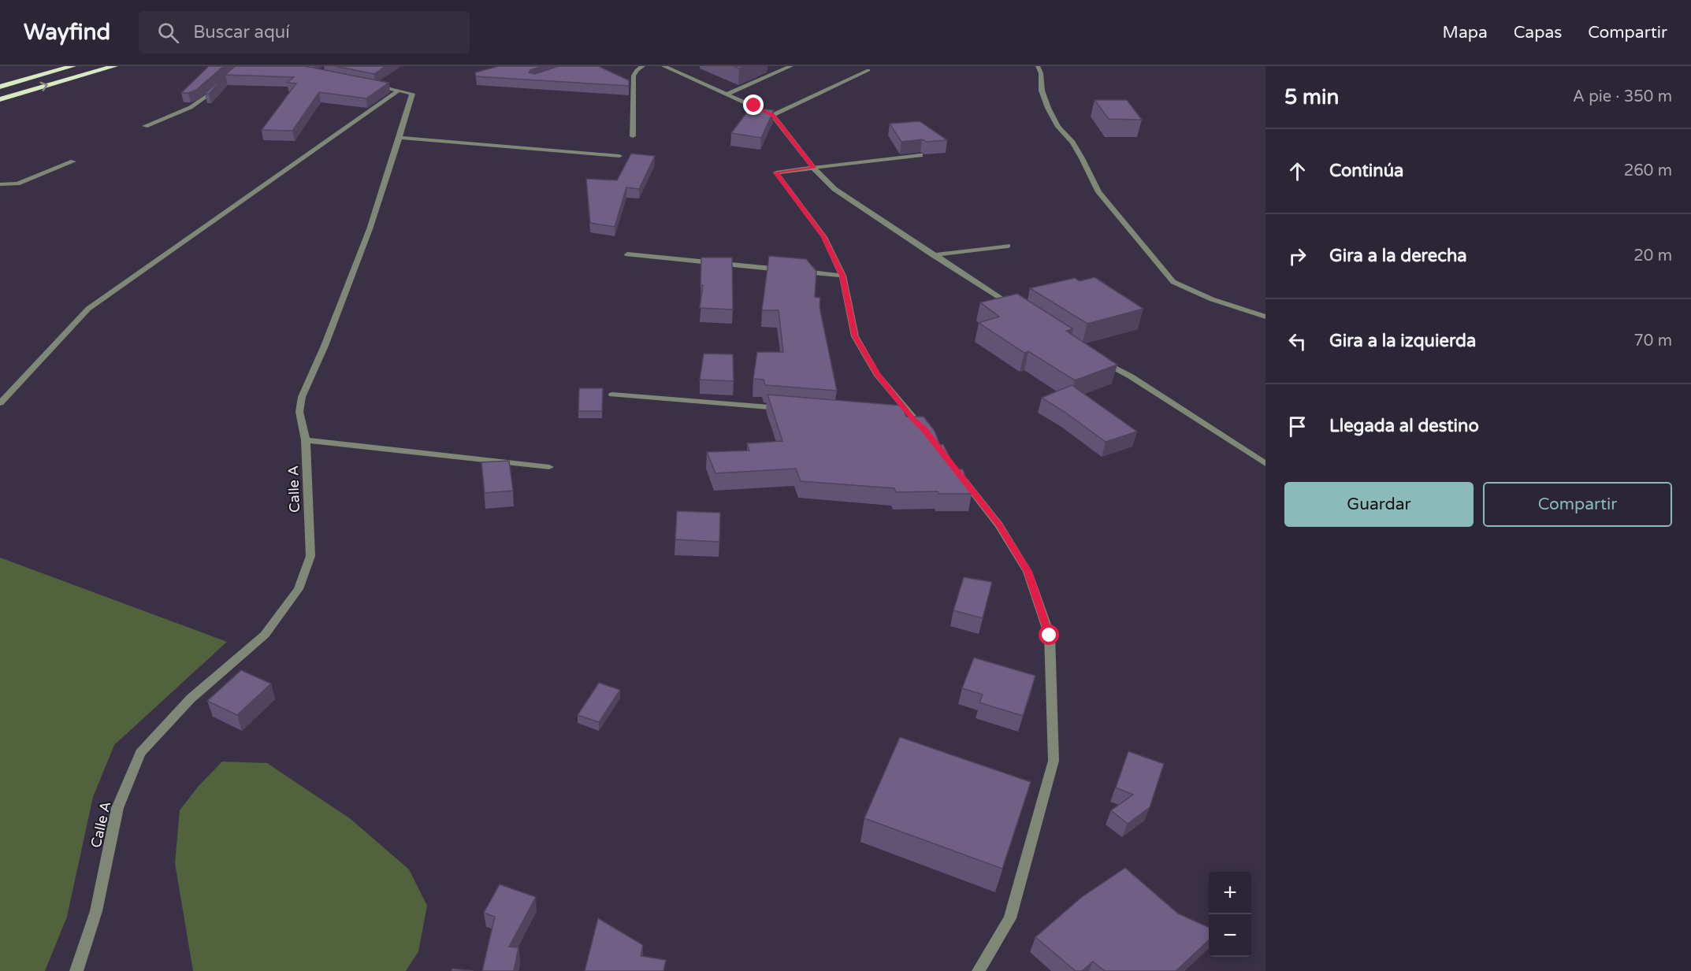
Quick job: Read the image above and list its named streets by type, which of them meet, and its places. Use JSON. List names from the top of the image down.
{
  "streets": {
    "street": ["Calle A"]
  },
  "page": {
    "header": "Wayfind",
    "search": "Buscar aquí",
    "nav": ["Mapa", "Capas", "Compartir"],
    "heading": ["5 min", "A pie · 350 m"],
    "list": [
      ["Continúa", "260 m"],
      ["Gira a la derecha", "20 m"],
      ["Gira a la izquierda", "70 m"],
      "Llegada al destino"
    ],
    "buttons": ["Guardar", "Compartir"],
    "map_buttons": ["+", "−"]
  }
}
